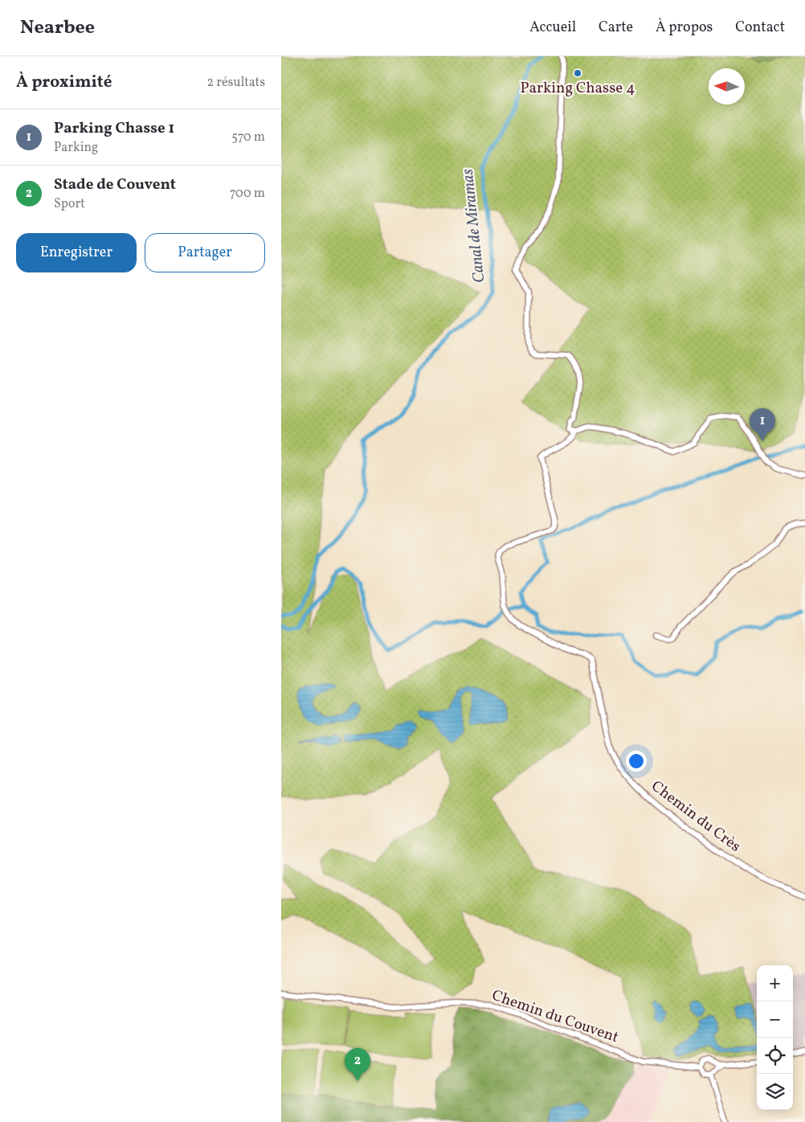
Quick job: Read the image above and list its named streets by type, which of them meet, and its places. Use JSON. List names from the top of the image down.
{
  "streets": {
    "street": ["Chemin du Crès", "Chemin du Couvent"]
  },
  "water": ["Canal de Miramas"],
  "places": ["Parking Chasse 4"],
  "north": "left",
  "page": {
    "header": "Nearbee",
    "nav": [
      "Accueil",
      "Carte",
      "À propos",
      "Contact"
    ],
    "heading": ["À proximité", "2 résultats"],
    "list": [
      {
        "mark": "1",
        "name": "Parking Chasse 1",
        "note": "Parking",
        "value": "570 m"
      },
      {
        "mark": "2",
        "name": "Stade de Couvent",
        "note": "Sport",
        "value": "700 m"
      }
    ],
    "buttons": ["Enregistrer", "Partager"],
    "pins": ["1", "2"],
    "map_buttons": ["+", "−"]
  }
}
